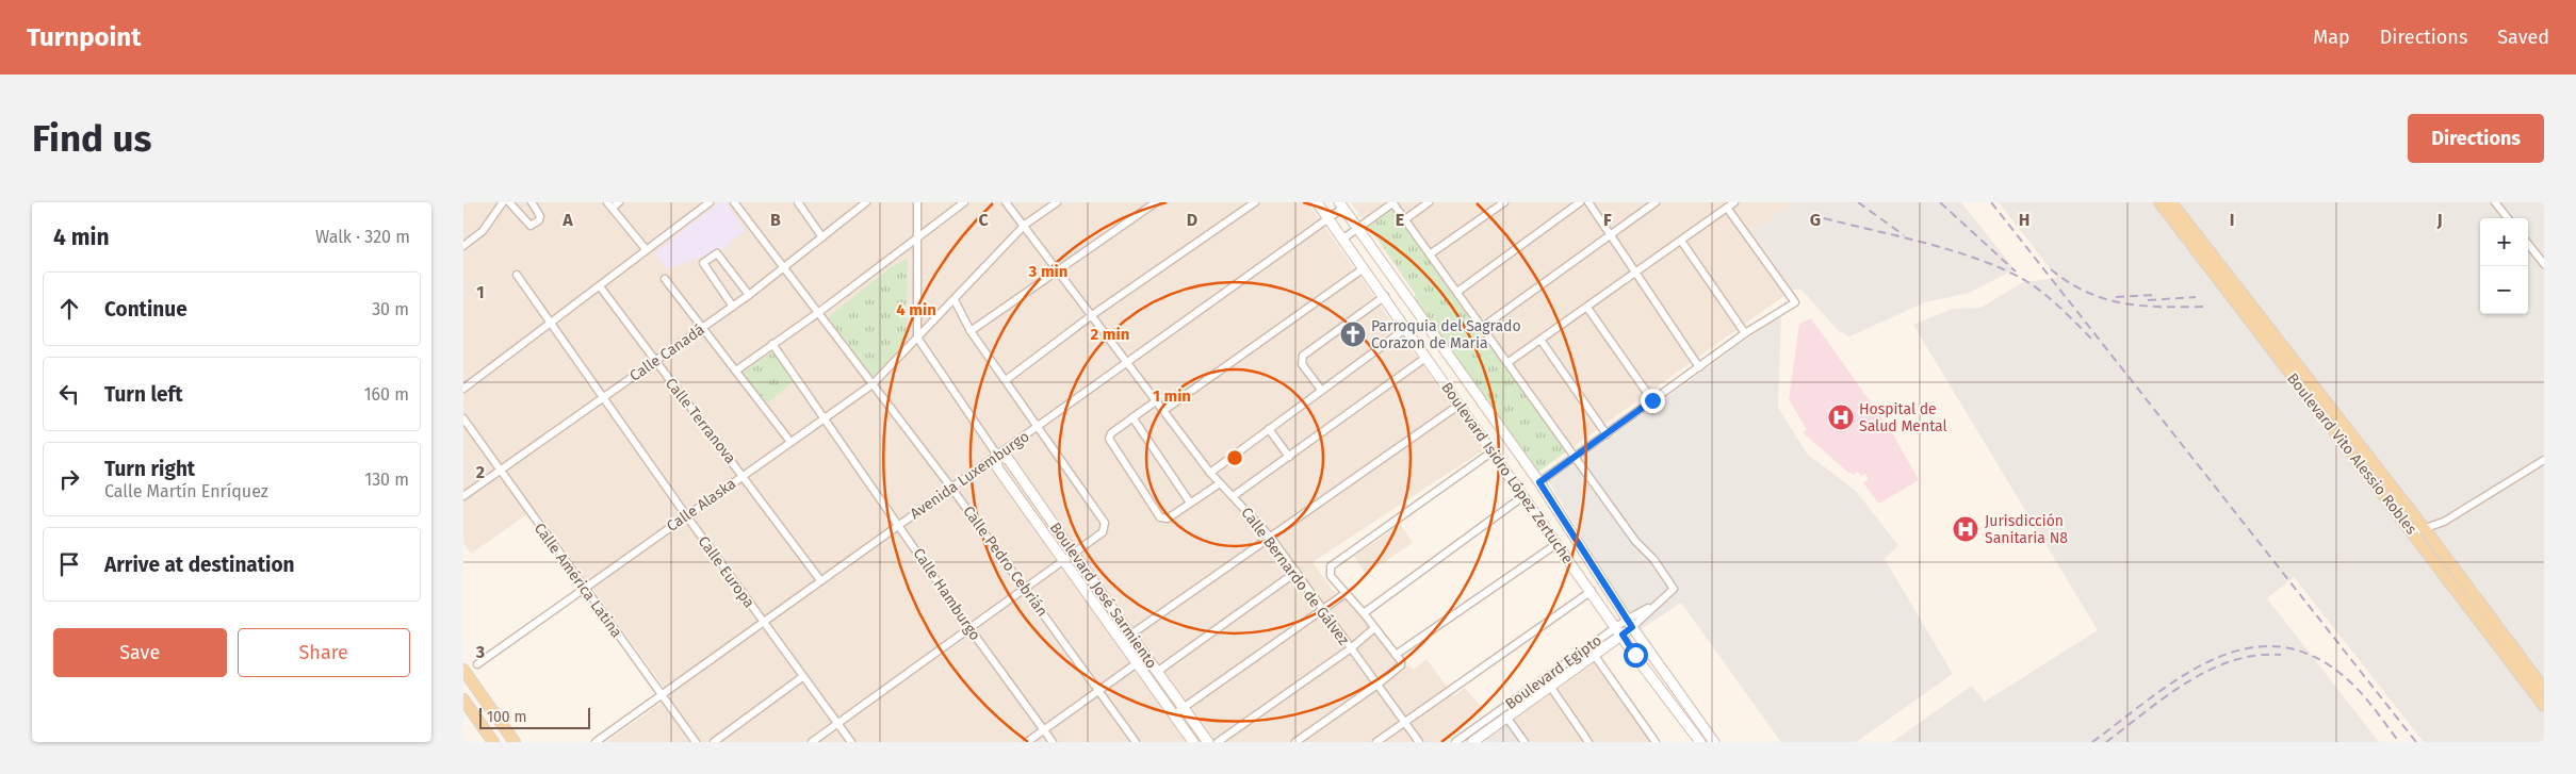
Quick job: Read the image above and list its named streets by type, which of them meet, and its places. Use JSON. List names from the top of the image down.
{
  "streets": {
    "main road": [
      "Boulevard Vito Alessio Robles",
      "Boulevard Isidro López Zertuche",
      "Boulevard José Sarmiento",
      "Boulevard Egipto"
    ],
    "street": [
      "Calle Canadá",
      "Calle Terranova",
      "Avenida Luxemburgo",
      "Calle Alaska",
      "Calle Pedro Cebrián",
      "Calle Europa",
      "Calle Bernardo de Gálvez",
      "Calle América Latina",
      "Calle Hamburgo"
    ]
  },
  "crossings": [
    ["Calle Canadá", "Calle Terranova"],
    ["Calle Canadá", "Calle Pedro Cebrián"],
    ["Calle Canadá", "Calle Europa"],
    ["Calle Canadá", "Calle América Latina"],
    ["Calle Terranova", "Avenida Luxemburgo"],
    ["Calle Terranova", "Calle Alaska"],
    ["Boulevard Isidro López Zertuche", "Avenida Luxemburgo"],
    ["Boulevard Isidro López Zertuche", "Boulevard Egipto"],
    ["Avenida Luxemburgo", "Calle Pedro Cebrián"],
    ["Avenida Luxemburgo", "Calle Europa"],
    ["Avenida Luxemburgo", "Calle Bernardo de Gálvez"],
    ["Avenida Luxemburgo", "Calle América Latina"],
    ["Avenida Luxemburgo", "Calle Hamburgo"],
    ["Avenida Luxemburgo", "Boulevard José Sarmiento"],
    ["Calle Alaska", "Calle Pedro Cebrián"],
    ["Calle Alaska", "Calle Europa"],
    ["Calle Alaska", "Calle Bernardo de Gálvez"],
    ["Calle Alaska", "Calle América Latina"],
    ["Calle Alaska", "Calle Hamburgo"],
    ["Calle Alaska", "Boulevard José Sarmiento"]
  ],
  "places": {
    "church": ["Parroquia del Sagrado Corazon de Maria"],
    "hospital": ["Hospital de Salud Mental", "Jurisdicción Sanitaria N8"]
  },
  "scale_bar": "100 m",
  "page": {
    "header": "Turnpoint",
    "nav": ["Map", "Directions", "Saved"],
    "buttons": [
      "Directions",
      ["Save", "Share"]
    ],
    "title": "Find us",
    "heading": ["4 min", "Walk · 320 m"],
    "map_buttons": ["+", "−"],
    "list": [
      ["Continue", "30 m"],
      ["Turn left", "160 m"],
      ["Turn right", "Calle Martín Enríquez", "130 m"],
      "Arrive at destination"
    ],
    "scale": "100 m"
  },
  "grid": {
    "columns": [
      "A",
      "B",
      "C",
      "D",
      "E",
      "F",
      "G",
      "H",
      "I",
      "J"
    ],
    "rows": ["1", "2", "3"]
  },
  "rings": [
    "3 min",
    "4 min",
    "2 min",
    "1 min"
  ]
}
